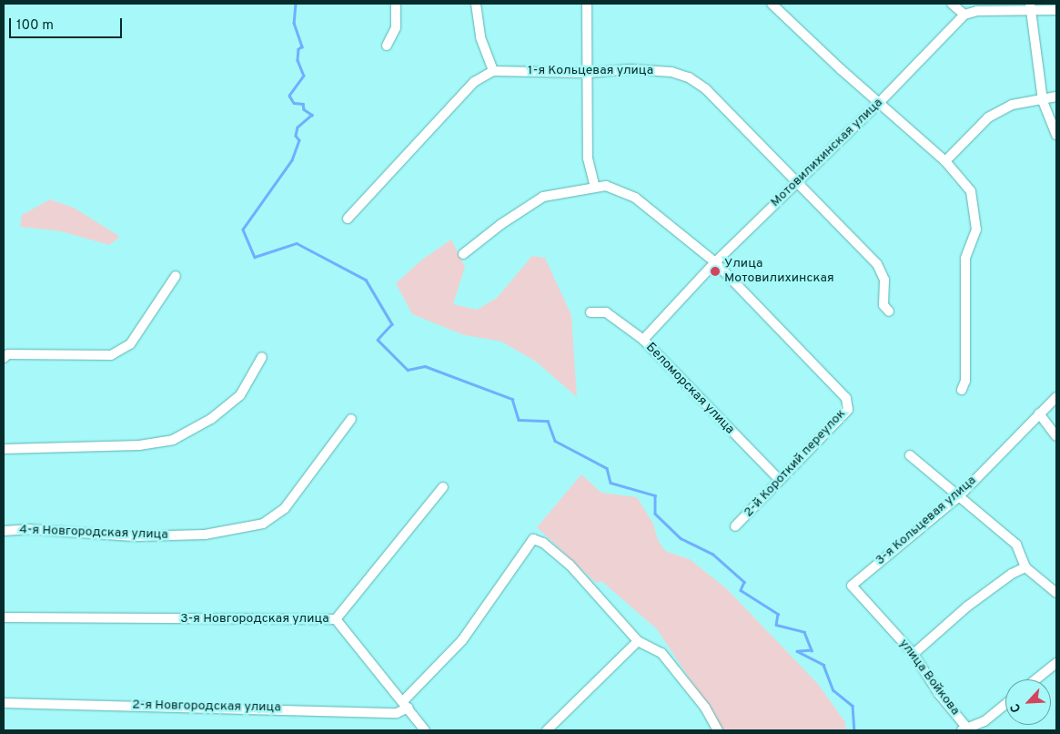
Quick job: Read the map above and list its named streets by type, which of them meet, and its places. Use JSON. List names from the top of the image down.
{
  "streets": {
    "street": [
      "1-я Кольцевая улица",
      "Мотовилихинская улица",
      "Беломорская улица",
      "2-й Короткий переулок",
      "3-я Кольцевая улица",
      "4-я Новгородская улица",
      "3-я Новгородская улица",
      "улица Войкова",
      "2-я Новгородская улица"
    ]
  },
  "crossings": [
    ["1-я Кольцевая улица", "Мотовилихинская улица"],
    ["Мотовилихинская улица", "Беломорская улица"],
    ["Мотовилихинская улица", "2-й Короткий переулок"],
    ["Беломорская улица", "2-й Короткий переулок"],
    ["3-я Кольцевая улица", "улица Войкова"]
  ],
  "places": ["Улица Мотовилихинская"],
  "scale_bar": "100 m",
  "north": "bottom left"
}
